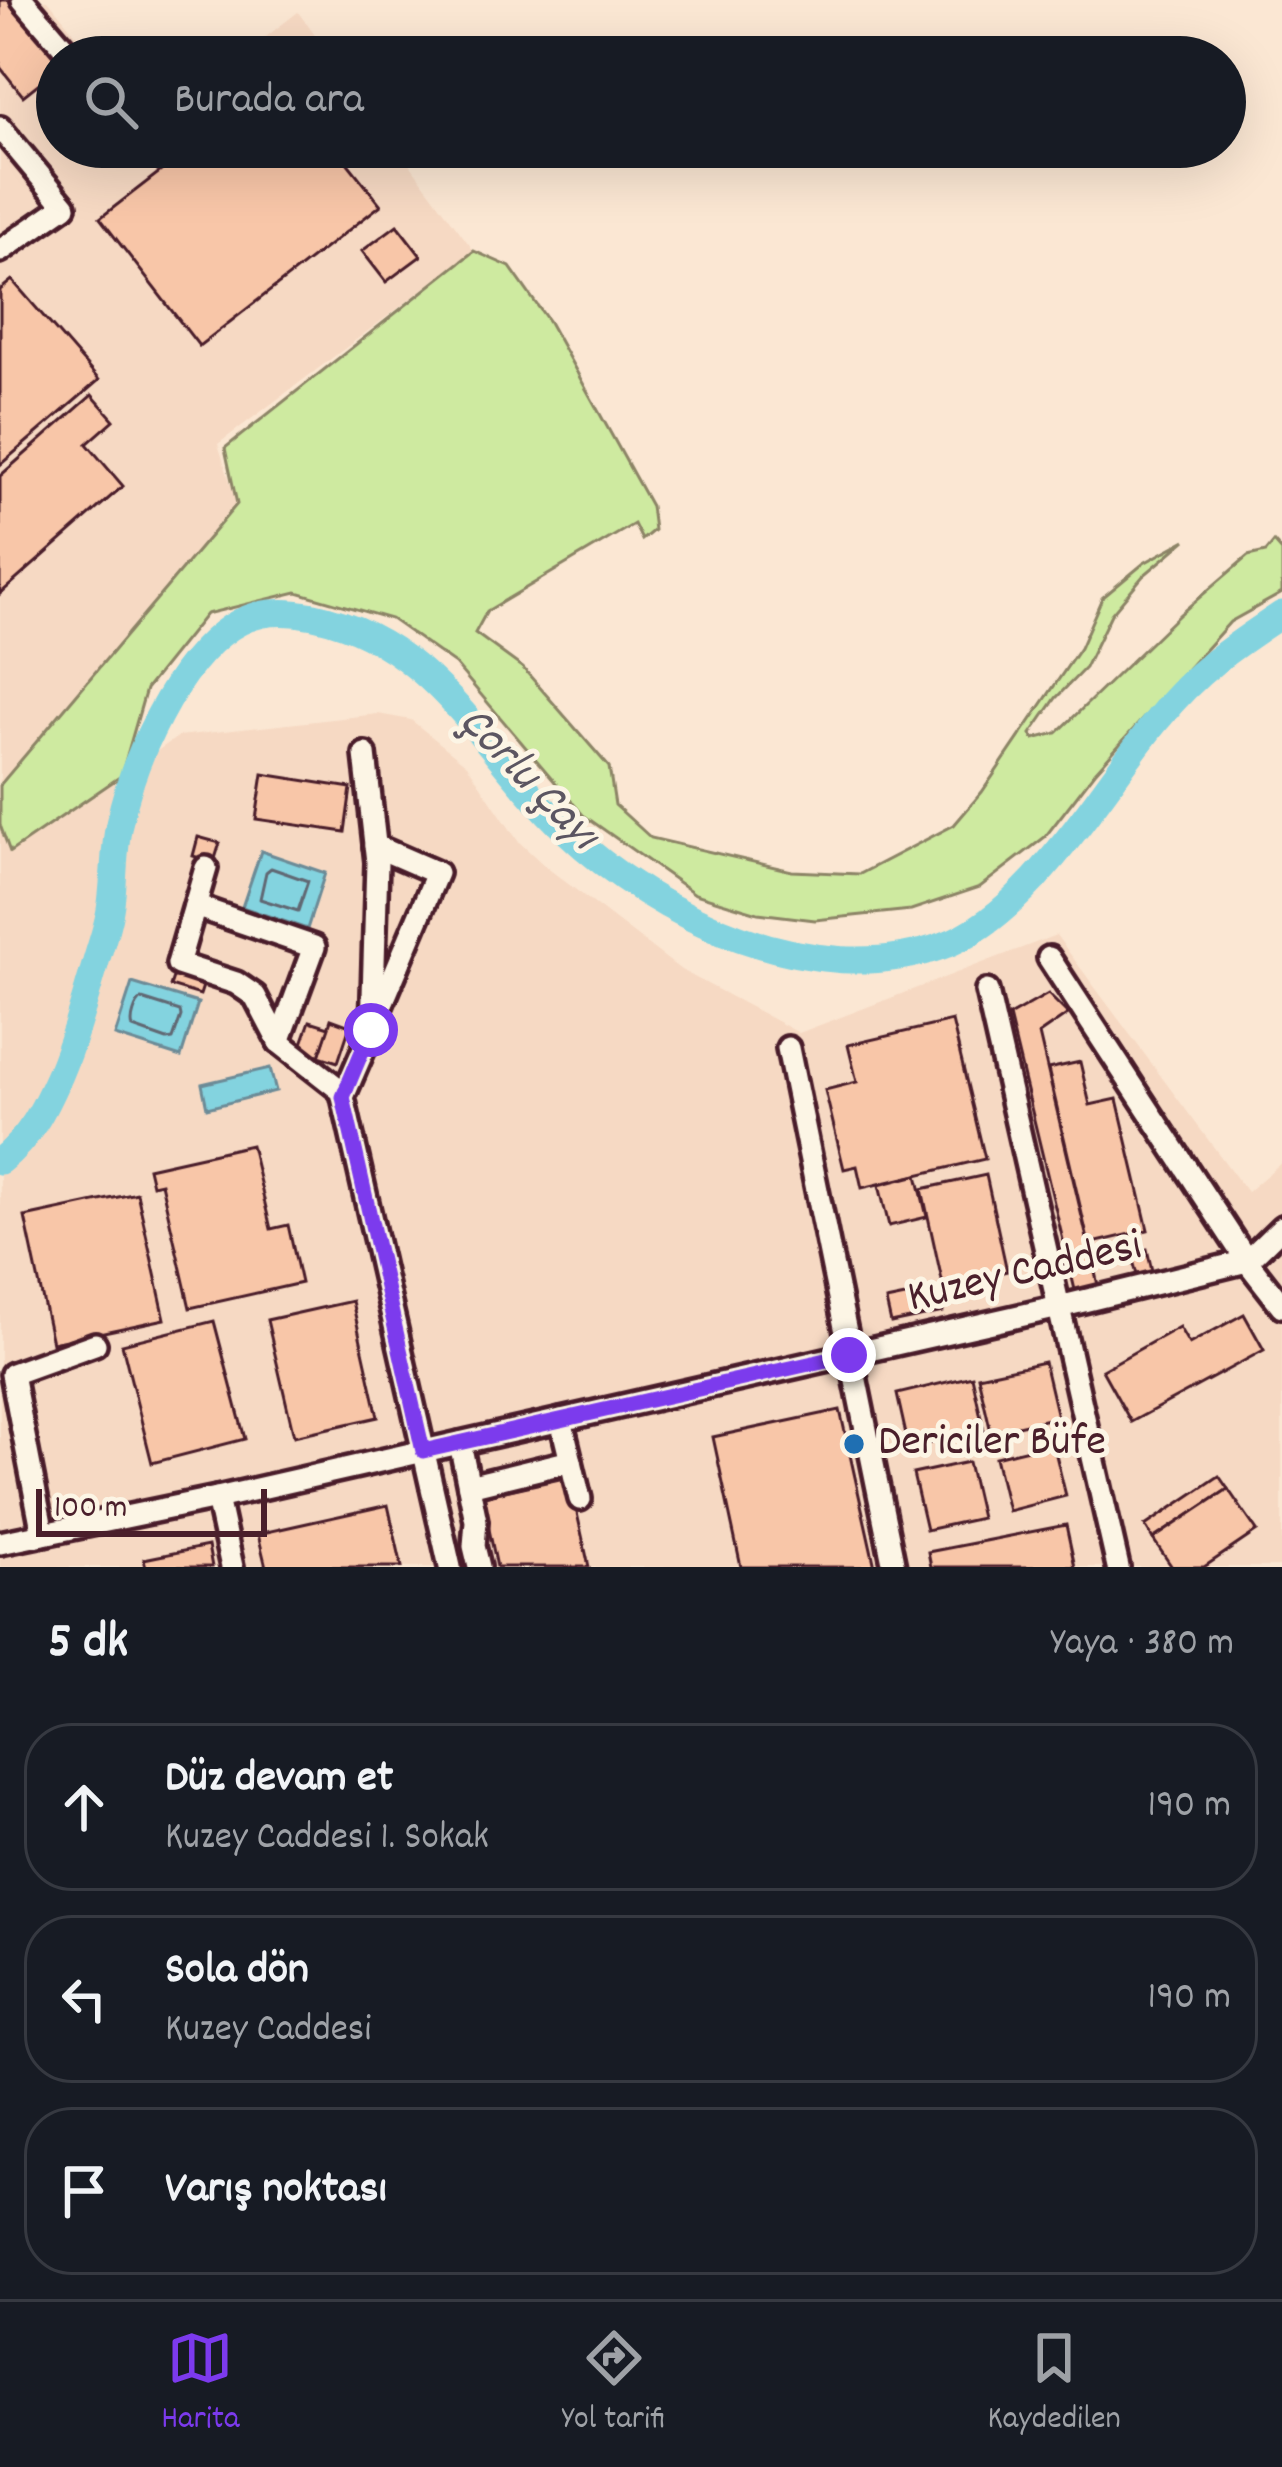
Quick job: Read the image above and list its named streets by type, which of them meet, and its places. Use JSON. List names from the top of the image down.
{
  "streets": {
    "street": ["Kuzey Caddesi"]
  },
  "water": ["Çorlu Çayı"],
  "places": ["Dericiler Büfe"],
  "scale_bar": "100 m",
  "page": {
    "search": "Burada ara",
    "scale": "100 m",
    "heading": ["5 dk", "Yaya · 380 m"],
    "list": [
      ["Düz devam et", "Kuzey Caddesi 1. Sokak", "190 m"],
      ["Sola dön", "Kuzey Caddesi", "190 m"],
      "Varış noktası"
    ],
    "nav": ["Harita", "Yol tarifi", "Kaydedilen"]
  }
}
